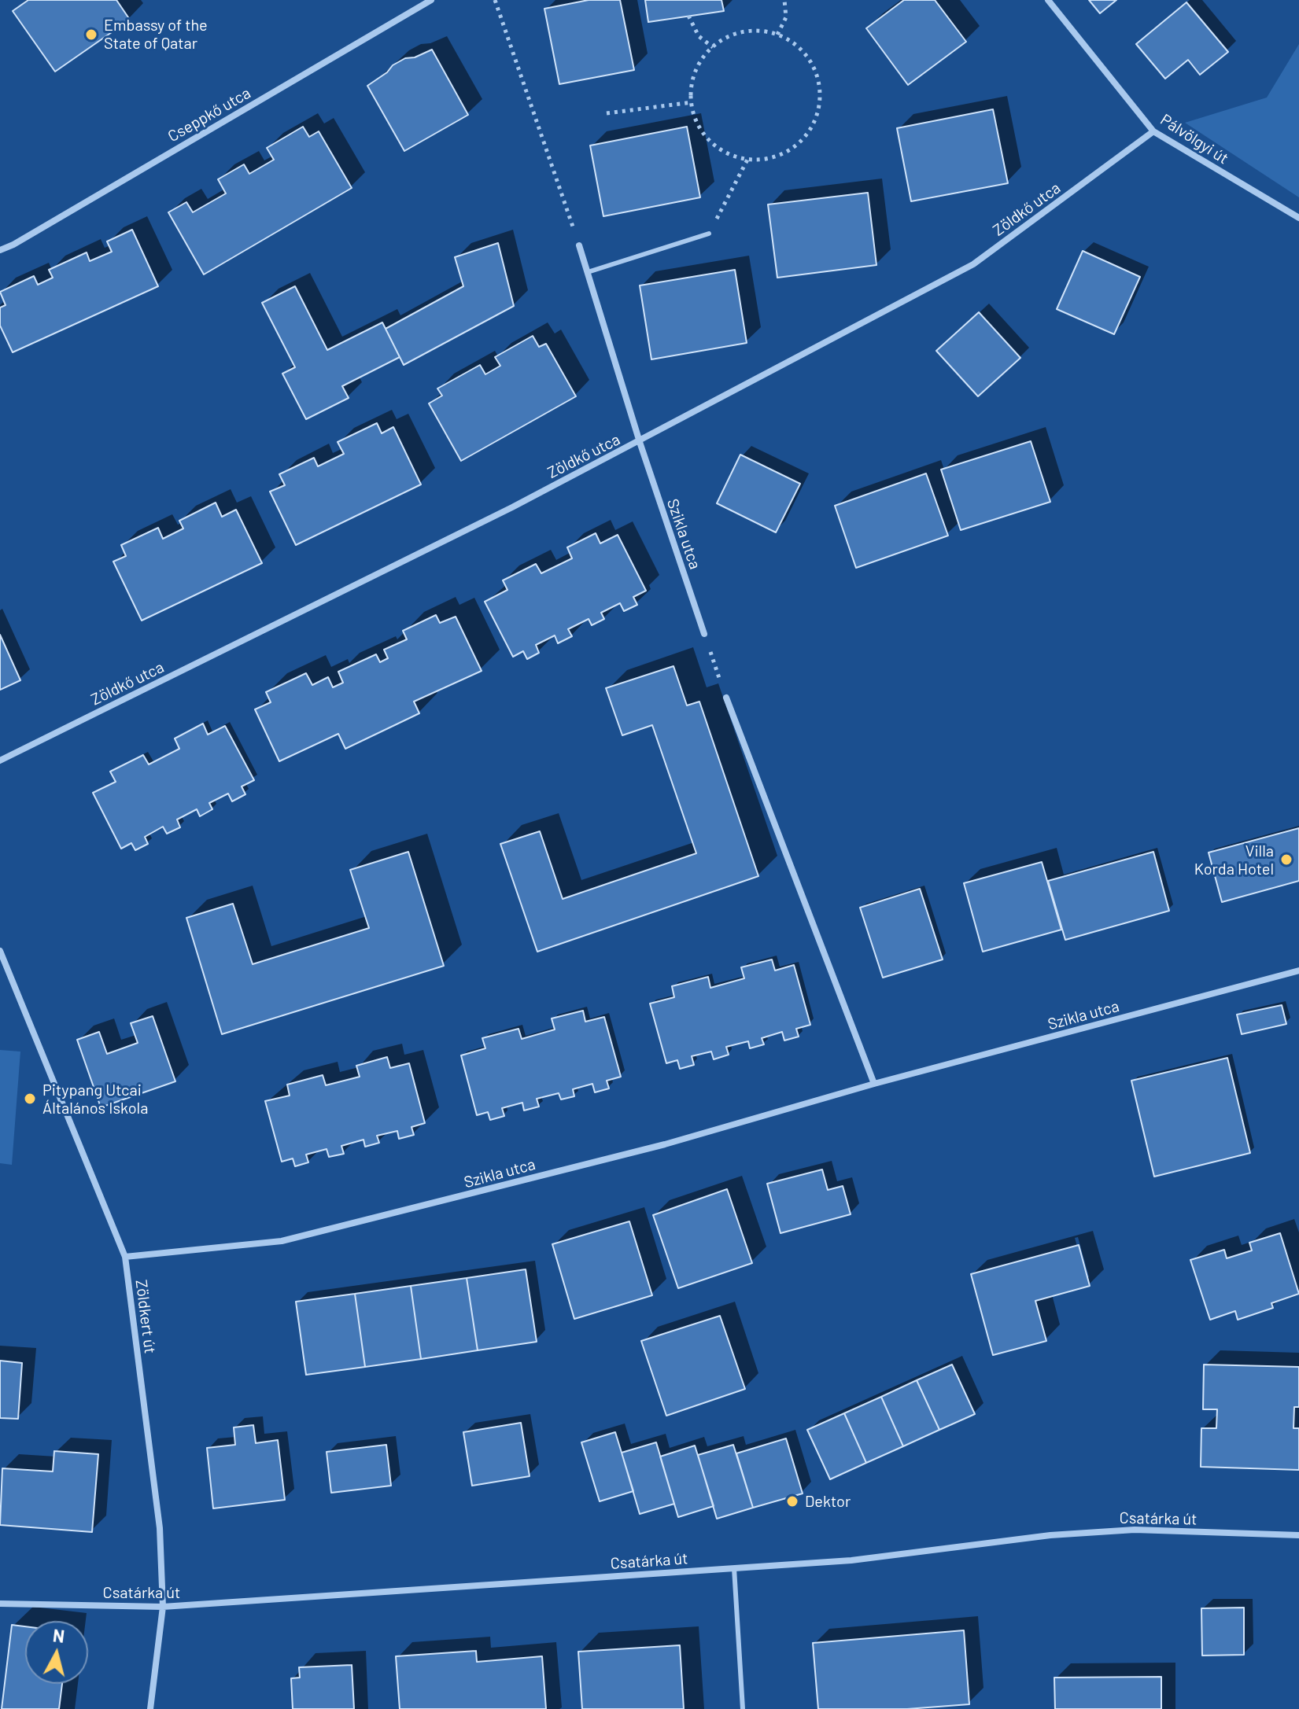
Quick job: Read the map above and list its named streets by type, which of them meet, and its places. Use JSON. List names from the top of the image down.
{
  "streets": {
    "street": [
      "Cseppkő utca",
      "Pálvölgyi út",
      "Zöldkő utca",
      "Szikla utca",
      "Zöldkert út",
      "Csatárka út"
    ]
  },
  "crossings": [
    ["Pálvölgyi út", "Zöldkő utca"],
    ["Zöldkő utca", "Szikla utca"],
    ["Szikla utca", "Zöldkert út"],
    ["Zöldkert út", "Csatárka út"]
  ],
  "places": [
    "Embassy of the State of Qatar",
    "Villa Korda Hotel",
    "Pitypang Utcai Általános Iskola",
    "Dektor"
  ],
  "north": "top"
}
